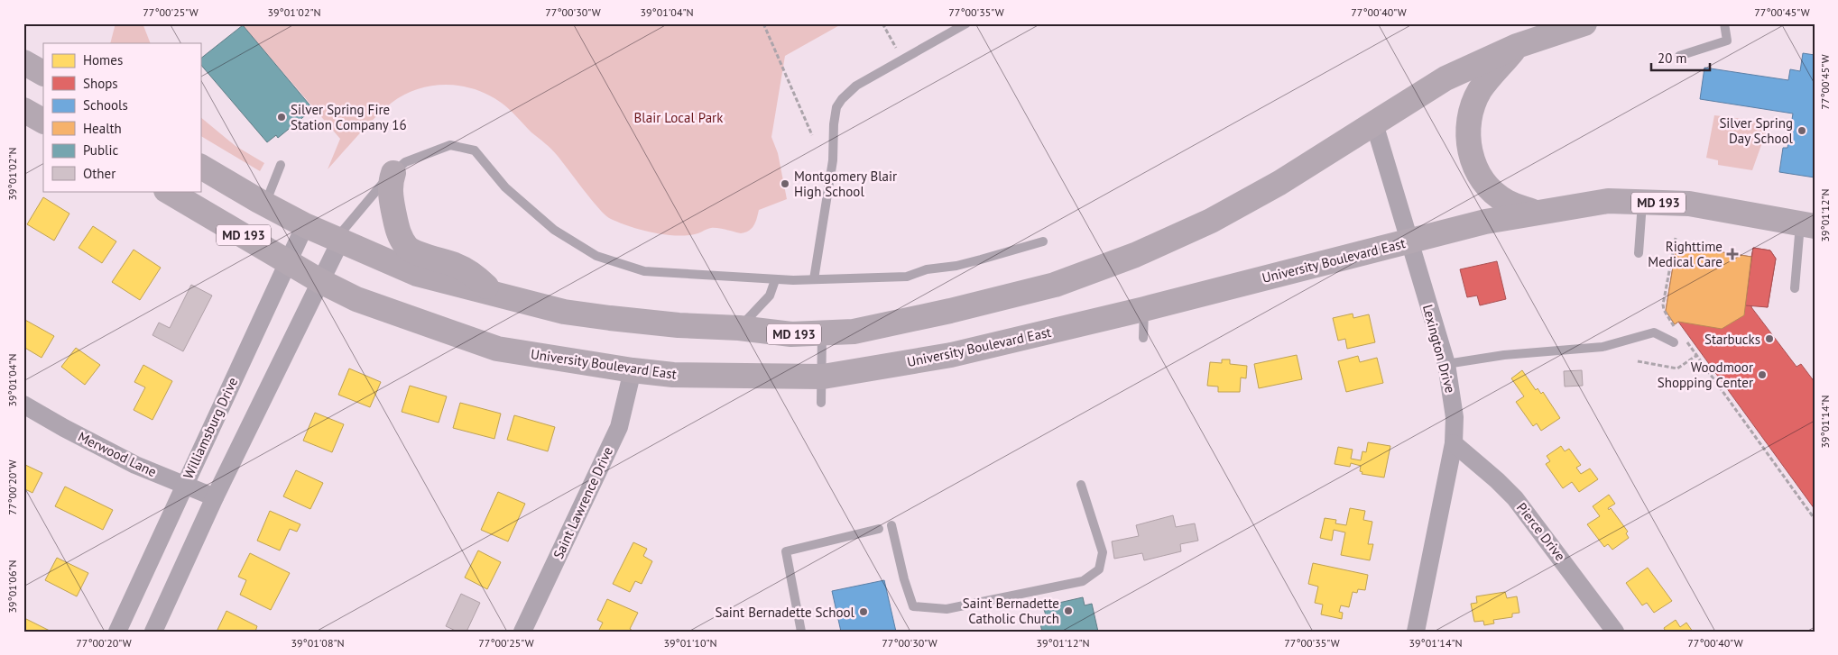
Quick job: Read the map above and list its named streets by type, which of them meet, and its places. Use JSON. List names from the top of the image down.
{
  "streets": {
    "main road": ["MD 193", "University Boulevard East"],
    "street": [
      "Lexington Drive",
      "Williamsburg Drive",
      "Merwood Lane",
      "Saint Lawrence Drive",
      "Pierce Drive"
    ]
  },
  "crossings": [
    ["MD 193", "Lexington Drive"],
    ["MD 193", "Williamsburg Drive"],
    ["University Boulevard East", "Lexington Drive"],
    ["University Boulevard East", "Williamsburg Drive"],
    ["University Boulevard East", "Saint Lawrence Drive"],
    ["Lexington Drive", "Pierce Drive"],
    ["Williamsburg Drive", "Merwood Lane"]
  ],
  "parks": ["Blair Local Park"],
  "places": {
    "other": [
      "Silver Spring Fire Station Company 16",
      "Silver Spring Day School",
      "Montgomery Blair High School",
      "Starbucks",
      "Woodmoor Shopping Center",
      "Saint Bernadette Catholic Church",
      "Saint Bernadette School"
    ],
    "health": ["Righttime Medical Care"]
  },
  "legend": [
    "Homes",
    "Shops",
    "Schools",
    "Health",
    "Public",
    "Other"
  ],
  "scale_bar": "20 m",
  "coordinates": [
    "77°00'25\"W",
    "39°01'02\"N",
    "77°00'30\"W",
    "39°01'04\"N",
    "77°00'35\"W",
    "77°00'40\"W",
    "77°00'45\"W",
    "39°01'12\"N",
    "39°01'14\"N",
    "77°00'20\"W",
    "39°01'06\"N",
    "39°01'08\"N",
    "39°01'10\"N"
  ]
}
